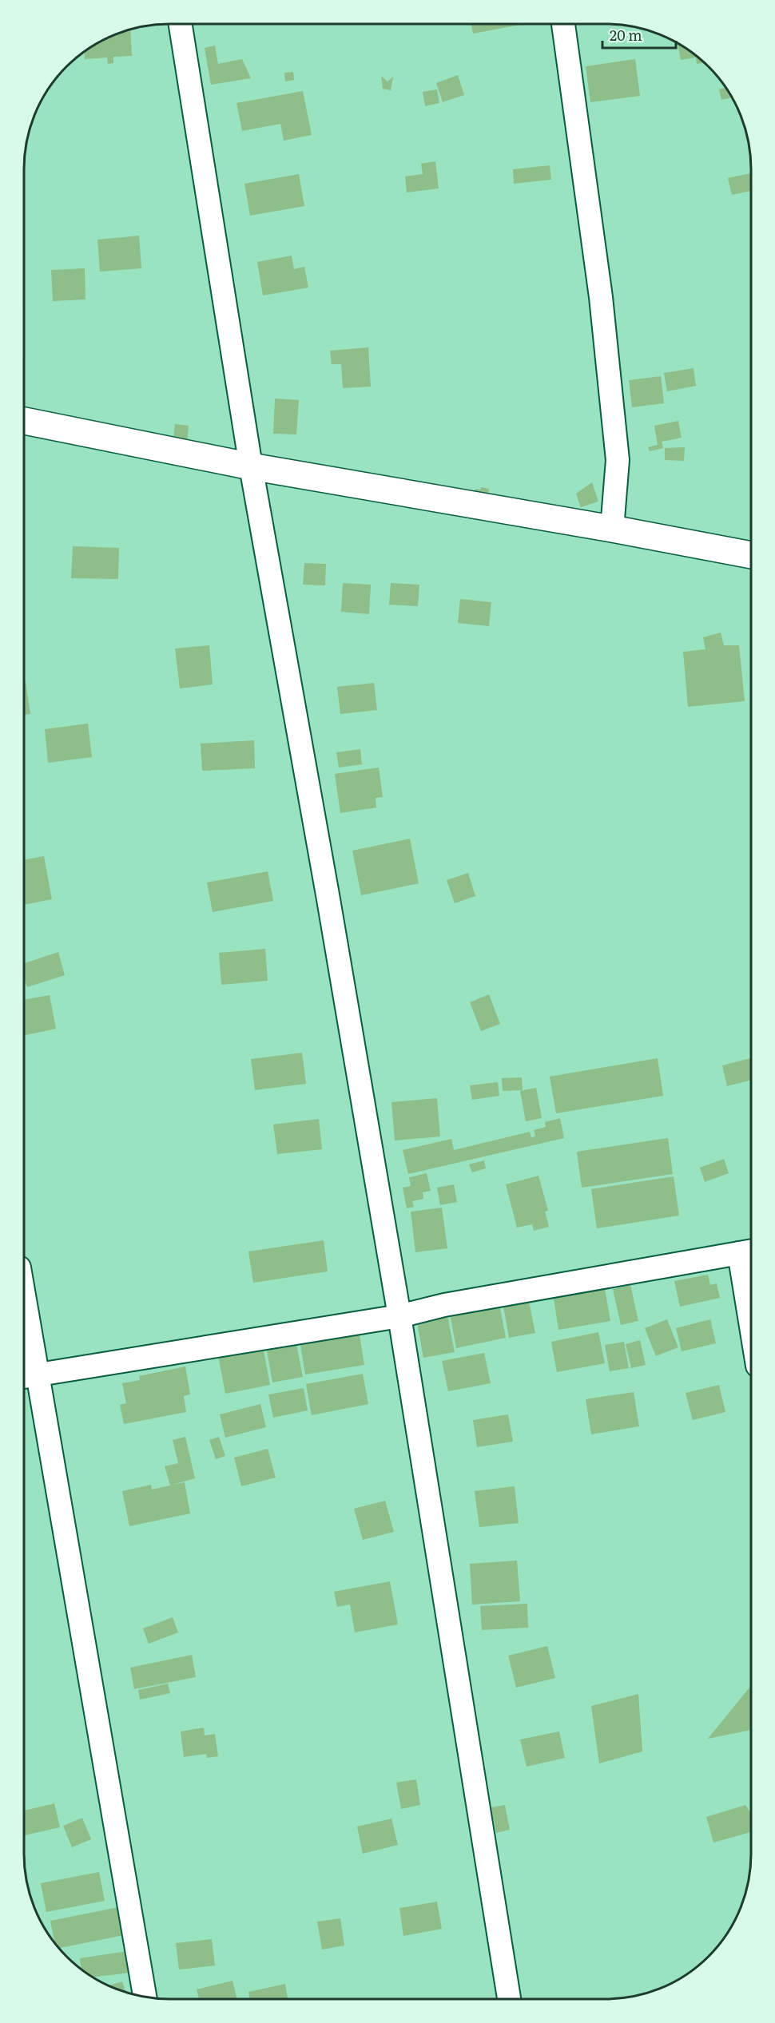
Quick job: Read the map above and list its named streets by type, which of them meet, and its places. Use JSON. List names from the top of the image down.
{
  "scale_bar": "20 m"
}
